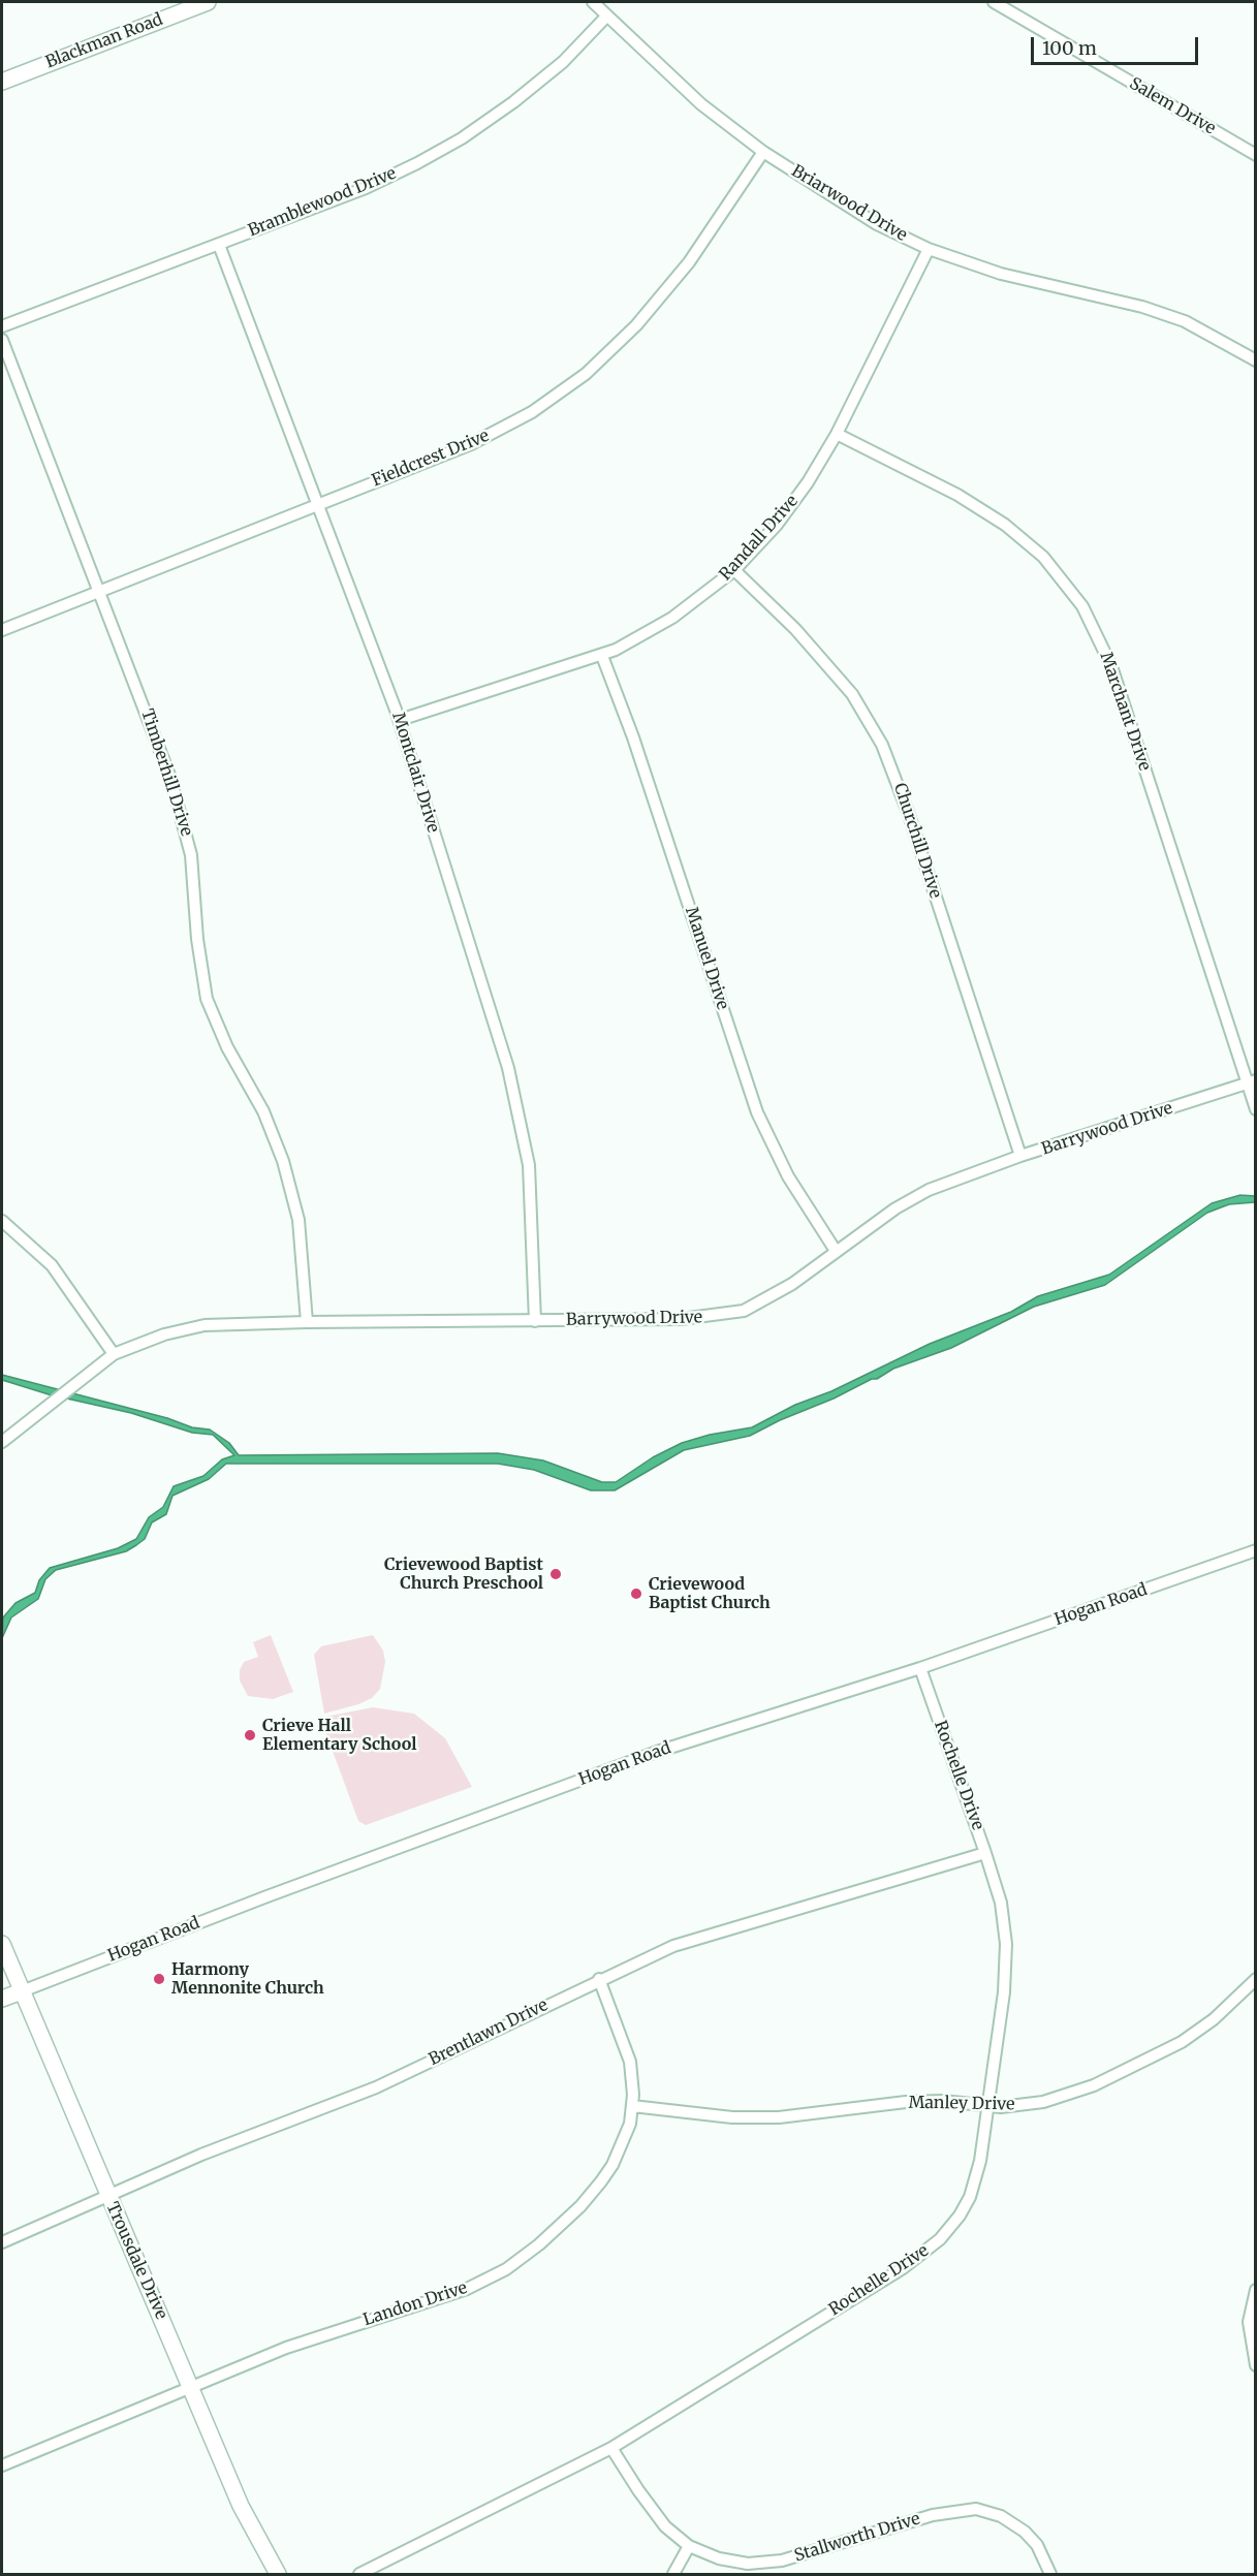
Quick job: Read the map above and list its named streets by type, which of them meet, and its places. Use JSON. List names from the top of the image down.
{
  "streets": {
    "street": [
      "Blackman Road",
      "Salem Drive",
      "Bramblewood Drive",
      "Briarwood Drive",
      "Fieldcrest Drive",
      "Randall Drive",
      "Marchant Drive",
      "Timberhill Drive",
      "Montclair Drive",
      "Churchill Drive",
      "Manuel Drive",
      "Barrywood Drive",
      "Hogan Road",
      "Rochelle Drive",
      "Brentlawn Drive",
      "Manley Drive",
      "Trousdale Drive",
      "Landon Drive",
      "Stallworth Drive"
    ]
  },
  "crossings": [
    ["Bramblewood Drive", "Briarwood Drive"],
    ["Bramblewood Drive", "Montclair Drive"],
    ["Briarwood Drive", "Fieldcrest Drive"],
    ["Briarwood Drive", "Randall Drive"],
    ["Fieldcrest Drive", "Timberhill Drive"],
    ["Fieldcrest Drive", "Montclair Drive"],
    ["Randall Drive", "Marchant Drive"],
    ["Randall Drive", "Montclair Drive"],
    ["Randall Drive", "Churchill Drive"],
    ["Randall Drive", "Manuel Drive"],
    ["Marchant Drive", "Barrywood Drive"],
    ["Timberhill Drive", "Barrywood Drive"],
    ["Montclair Drive", "Barrywood Drive"],
    ["Churchill Drive", "Barrywood Drive"],
    ["Manuel Drive", "Barrywood Drive"],
    ["Hogan Road", "Rochelle Drive"],
    ["Hogan Road", "Trousdale Drive"],
    ["Rochelle Drive", "Brentlawn Drive"],
    ["Rochelle Drive", "Manley Drive"],
    ["Rochelle Drive", "Stallworth Drive"],
    ["Brentlawn Drive", "Trousdale Drive"],
    ["Brentlawn Drive", "Landon Drive"],
    ["Manley Drive", "Landon Drive"],
    ["Trousdale Drive", "Landon Drive"]
  ],
  "places": [
    "Crievewood Baptist Church Preschool",
    "Crievewood Baptist Church",
    "Crieve Hall Elementary School",
    "Harmony Mennonite Church"
  ],
  "scale_bar": "100 m"
}
